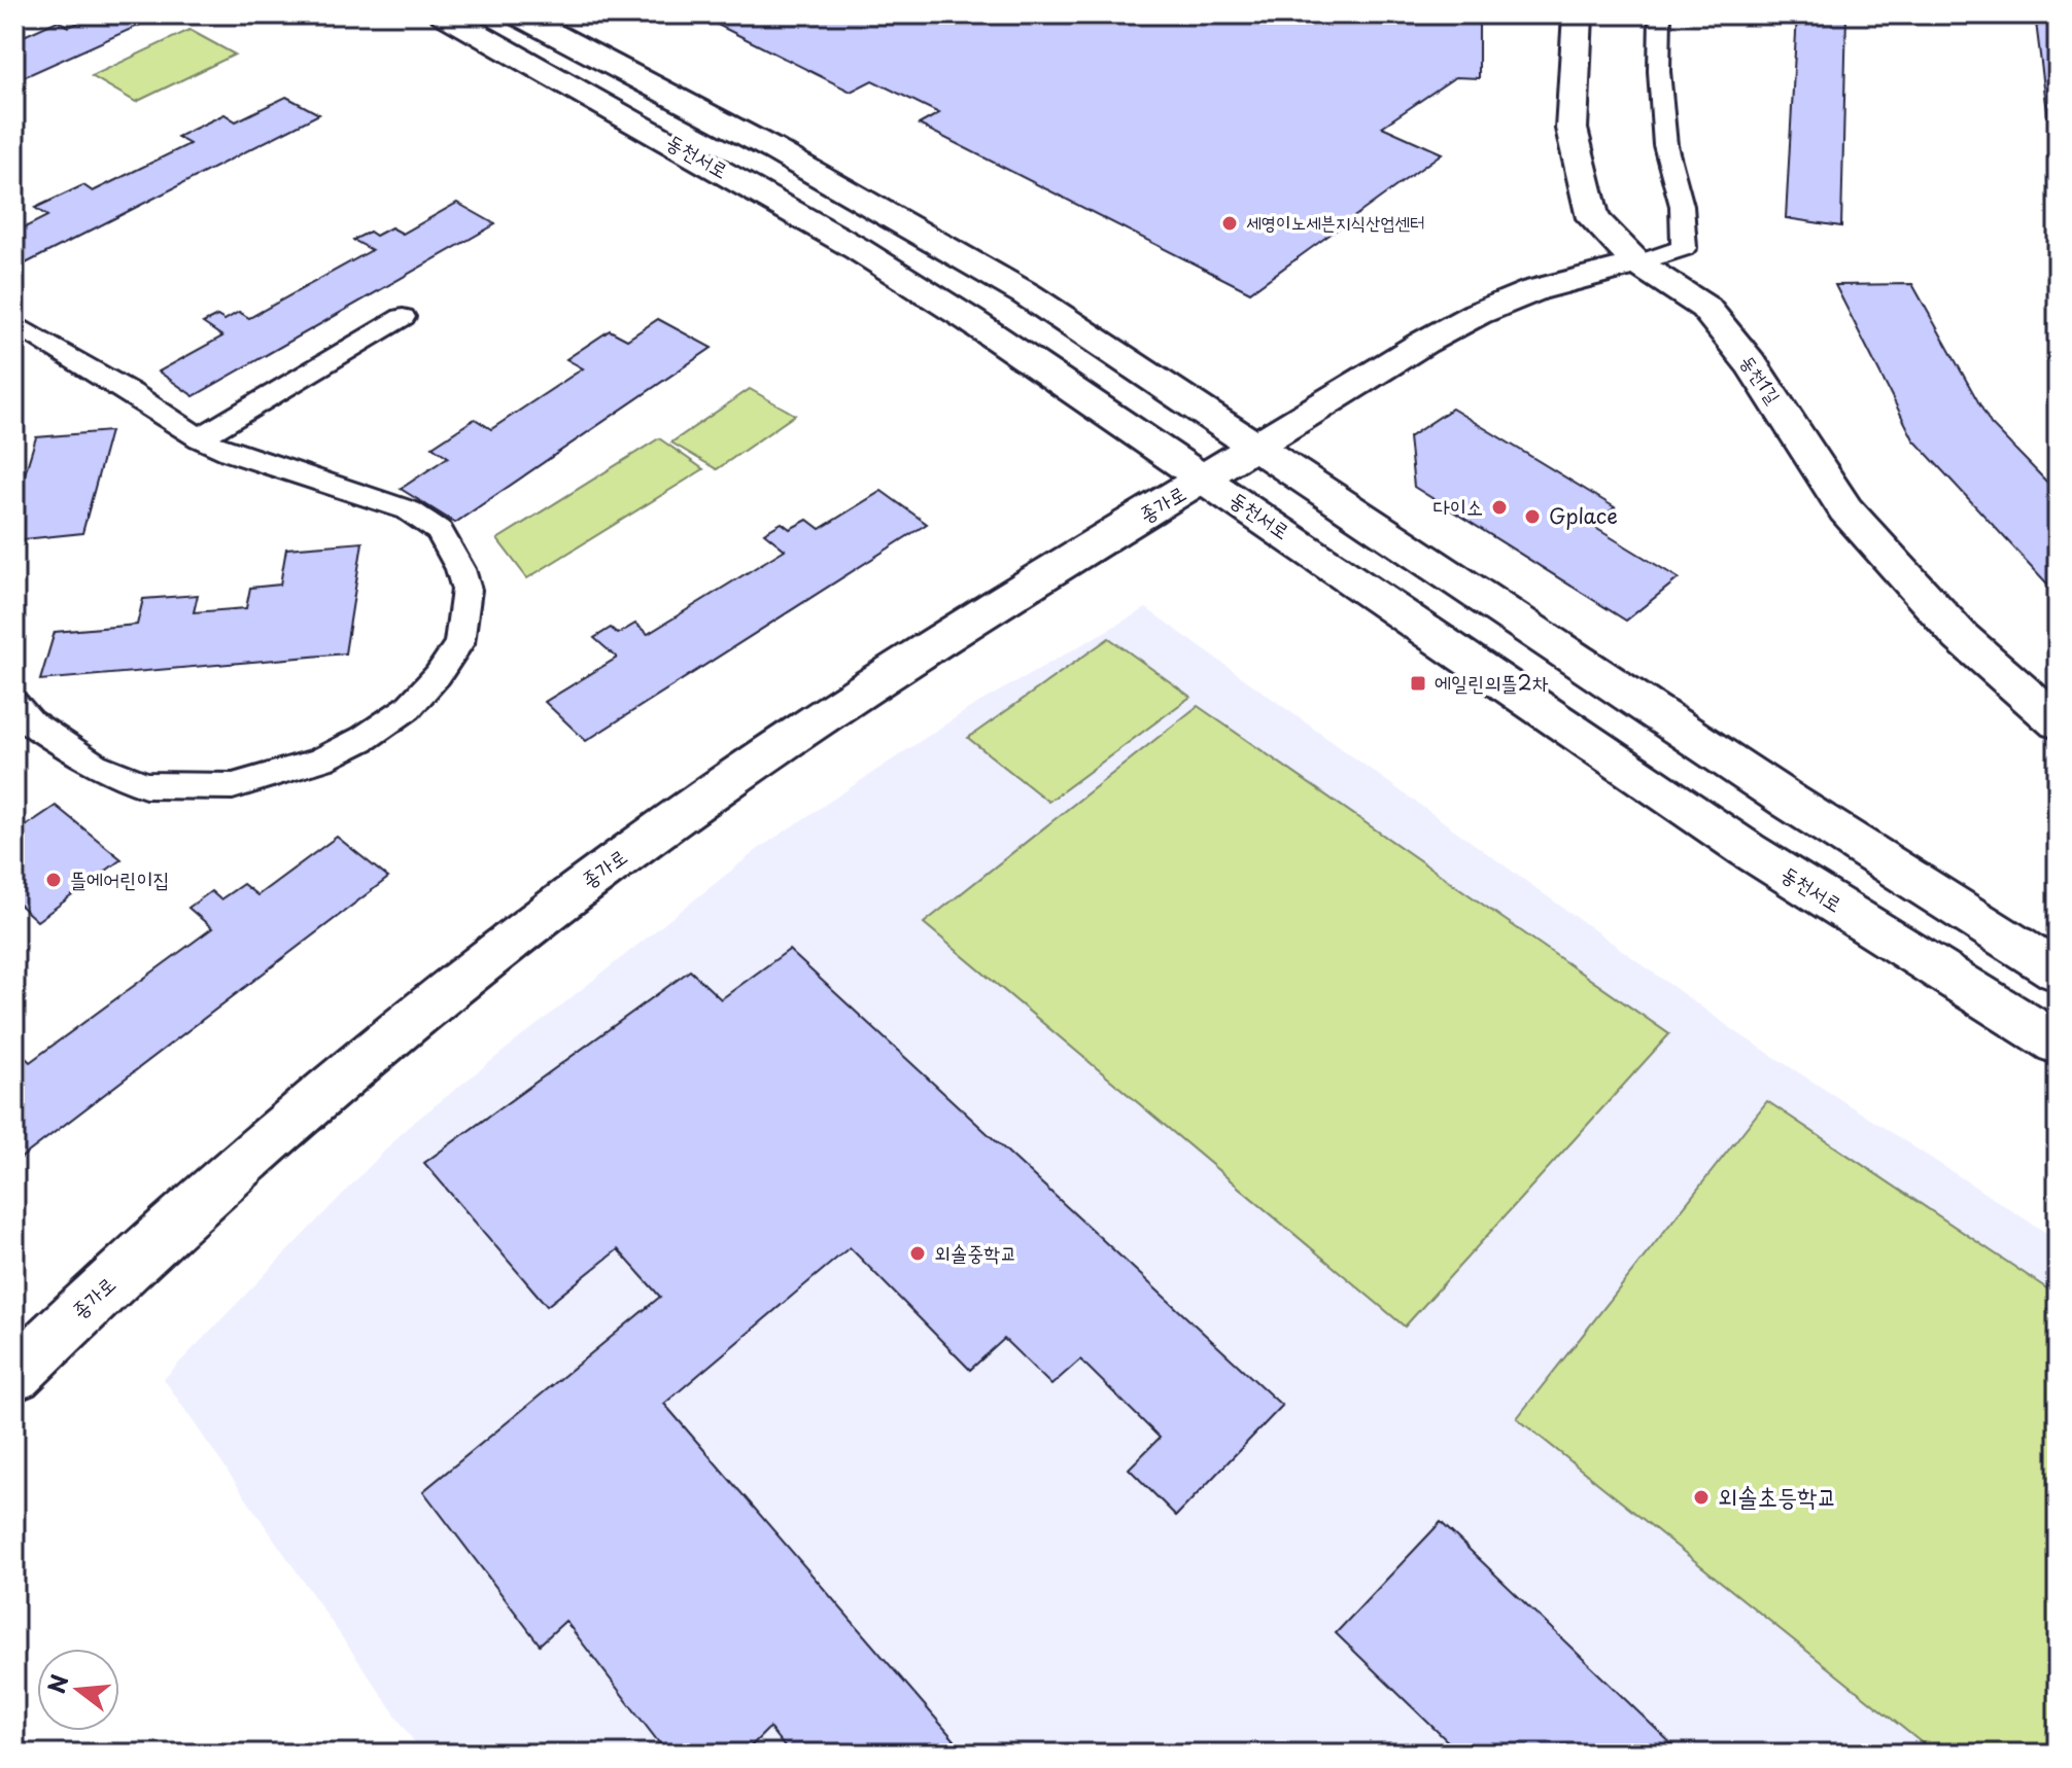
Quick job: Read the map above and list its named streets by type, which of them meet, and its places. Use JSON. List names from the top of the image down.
{
  "streets": {
    "main road": ["동천서로", "동천1길", "종가로"]
  },
  "crossings": [
    ["동천서로", "종가로"],
    ["동천1길", "종가로"]
  ],
  "places": {
    "other": [
      "세영이노세븐지식산업센터",
      "다이소",
      "Gplace",
      "뜰에어린이집",
      "외솔중학교",
      "외솔초등학교"
    ],
    "transit": ["에일린의뜰2차"]
  },
  "north": "left"
}
